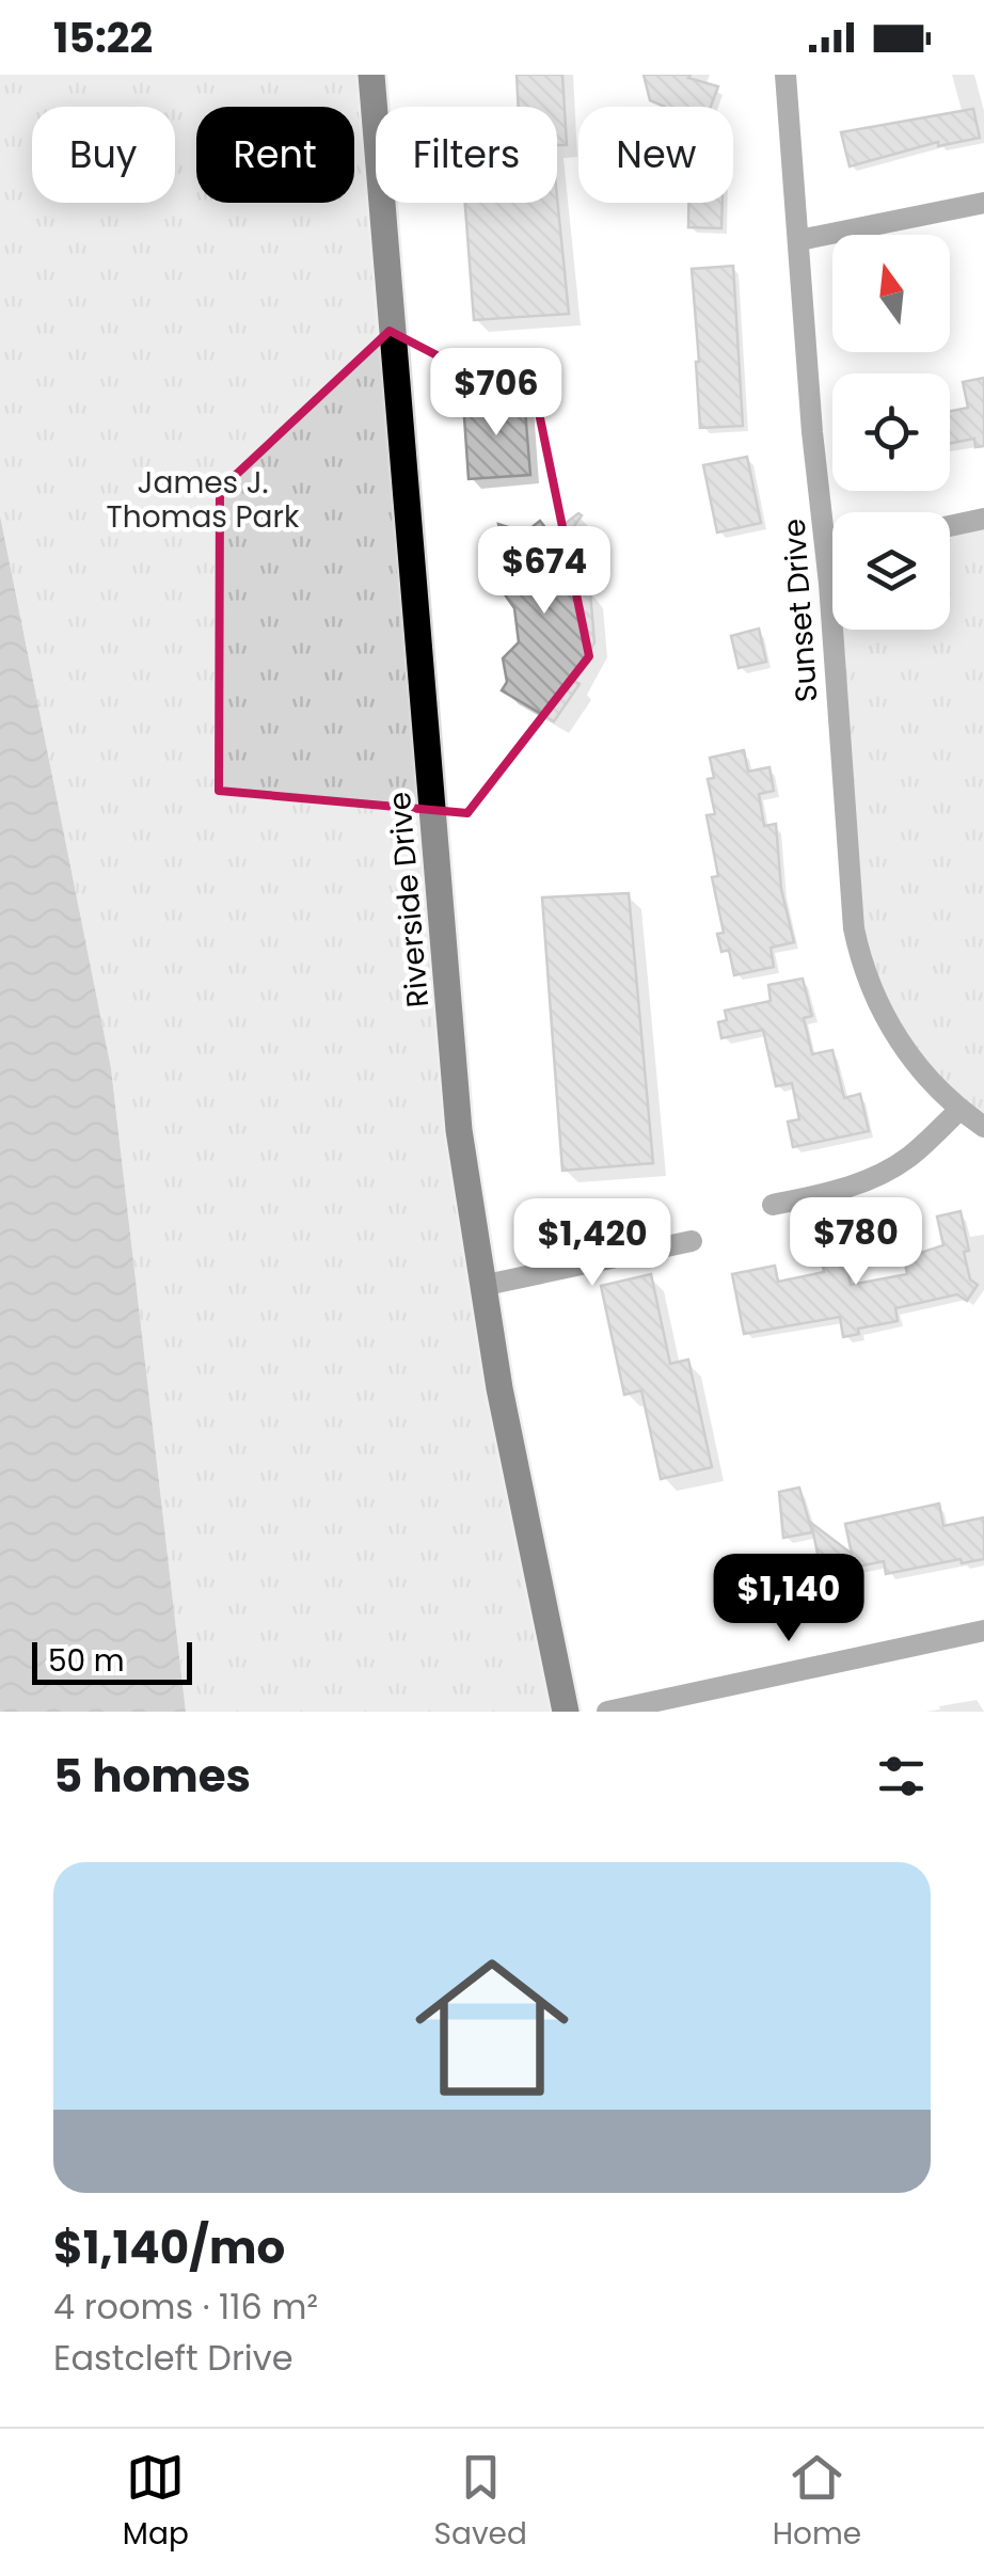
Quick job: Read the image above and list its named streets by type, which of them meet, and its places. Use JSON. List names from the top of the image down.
{
  "streets": {
    "main road": ["Riverside Drive"],
    "street": ["Sunset Drive"]
  },
  "parks": ["James J. Thomas Park"],
  "scale_bar": "50 m",
  "north": "top",
  "page": {
    "status": "15:22",
    "chip": [
      "Buy",
      "Rent",
      "Filters",
      "New"
    ],
    "price": [
      "$706",
      "$674",
      "$780",
      "$1,420",
      "$1,140"
    ],
    "scale": "50 m",
    "heading": "5 homes",
    "list": [
      {
        "name": "$1,140/mo",
        "note": "4 rooms · 116 m² · Eastcleft Drive"
      }
    ],
    "tabs": ["Map", "Saved", "Home"]
  }
}
